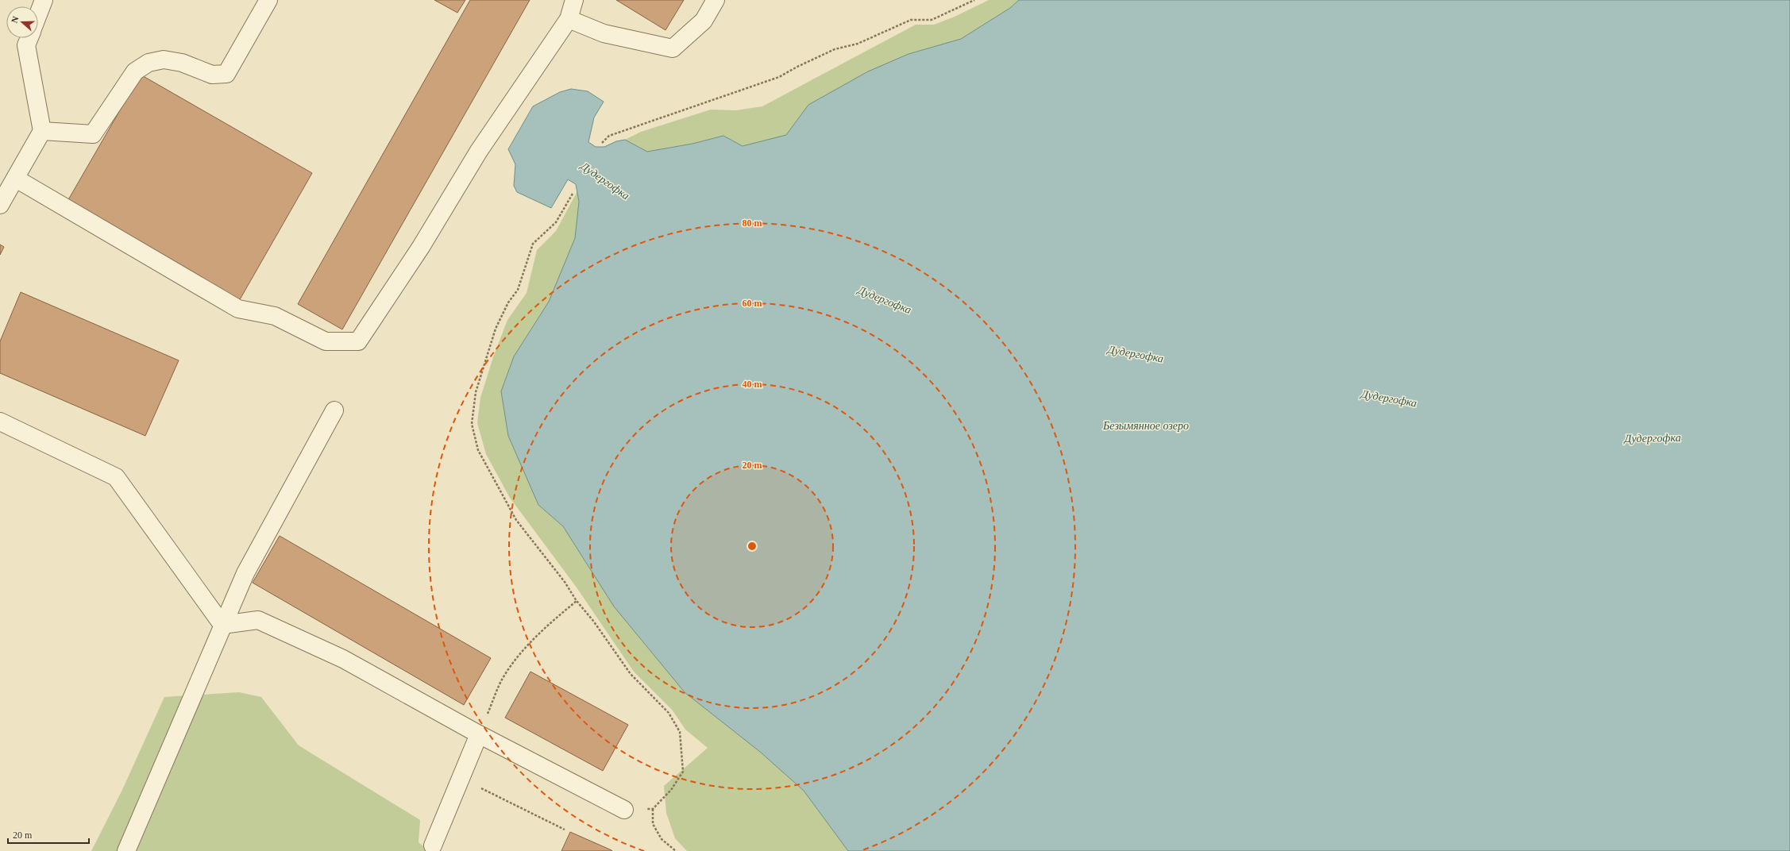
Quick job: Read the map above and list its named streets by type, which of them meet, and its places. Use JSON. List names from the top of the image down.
{
  "water": ["Дудергофка", "Безымянное озеро"],
  "scale_bar": "20 m",
  "north": "left",
  "rings": [
    "80 m",
    "60 m",
    "40 m",
    "20 m"
  ]
}
